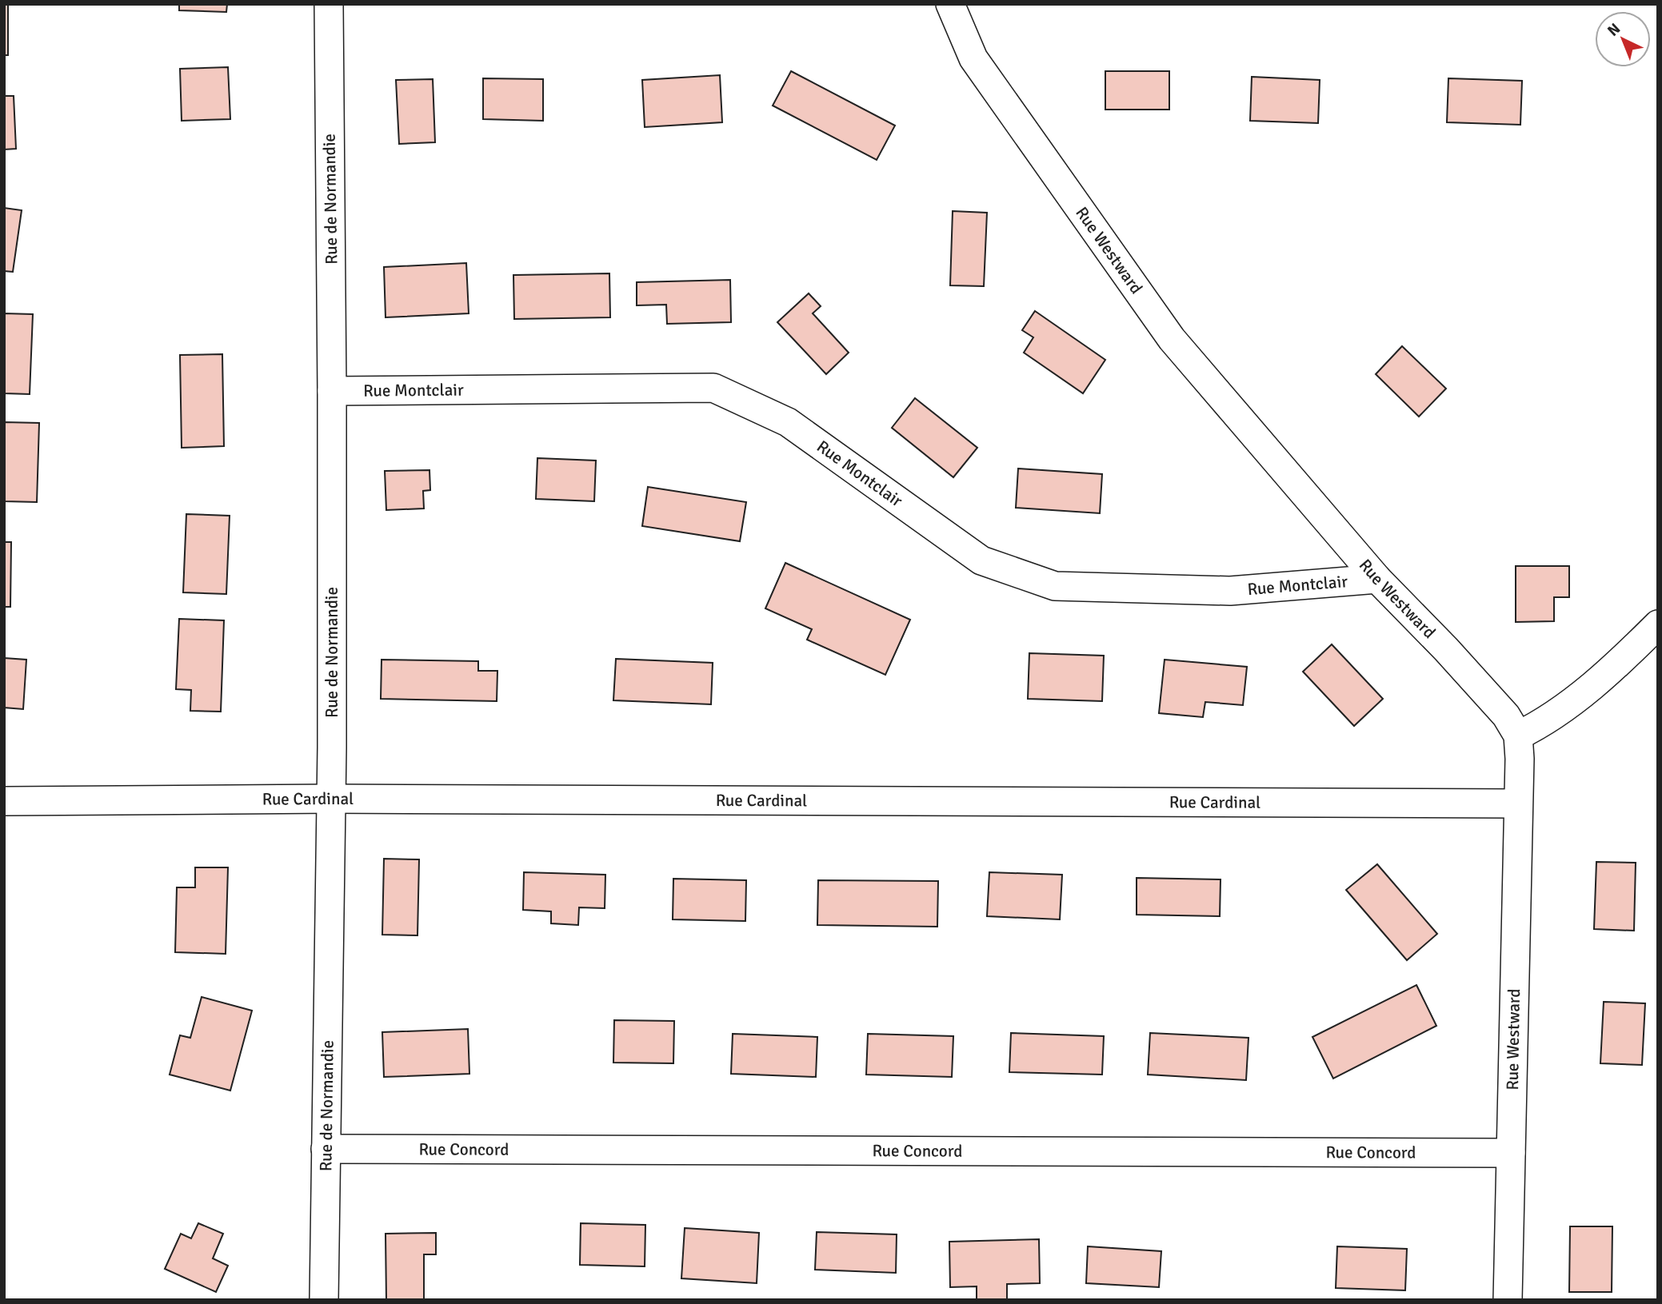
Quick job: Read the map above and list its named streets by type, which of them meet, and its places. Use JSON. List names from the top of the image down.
{
  "streets": {
    "street": [
      "Rue de Normandie",
      "Rue Westward",
      "Rue Montclair",
      "Rue Cardinal",
      "Rue Concord"
    ]
  },
  "crossings": [
    ["Rue de Normandie", "Rue Montclair"],
    ["Rue de Normandie", "Rue Cardinal"],
    ["Rue de Normandie", "Rue Concord"],
    ["Rue Westward", "Rue Montclair"],
    ["Rue Westward", "Rue Cardinal"],
    ["Rue Westward", "Rue Concord"]
  ],
  "north": "top left"
}
